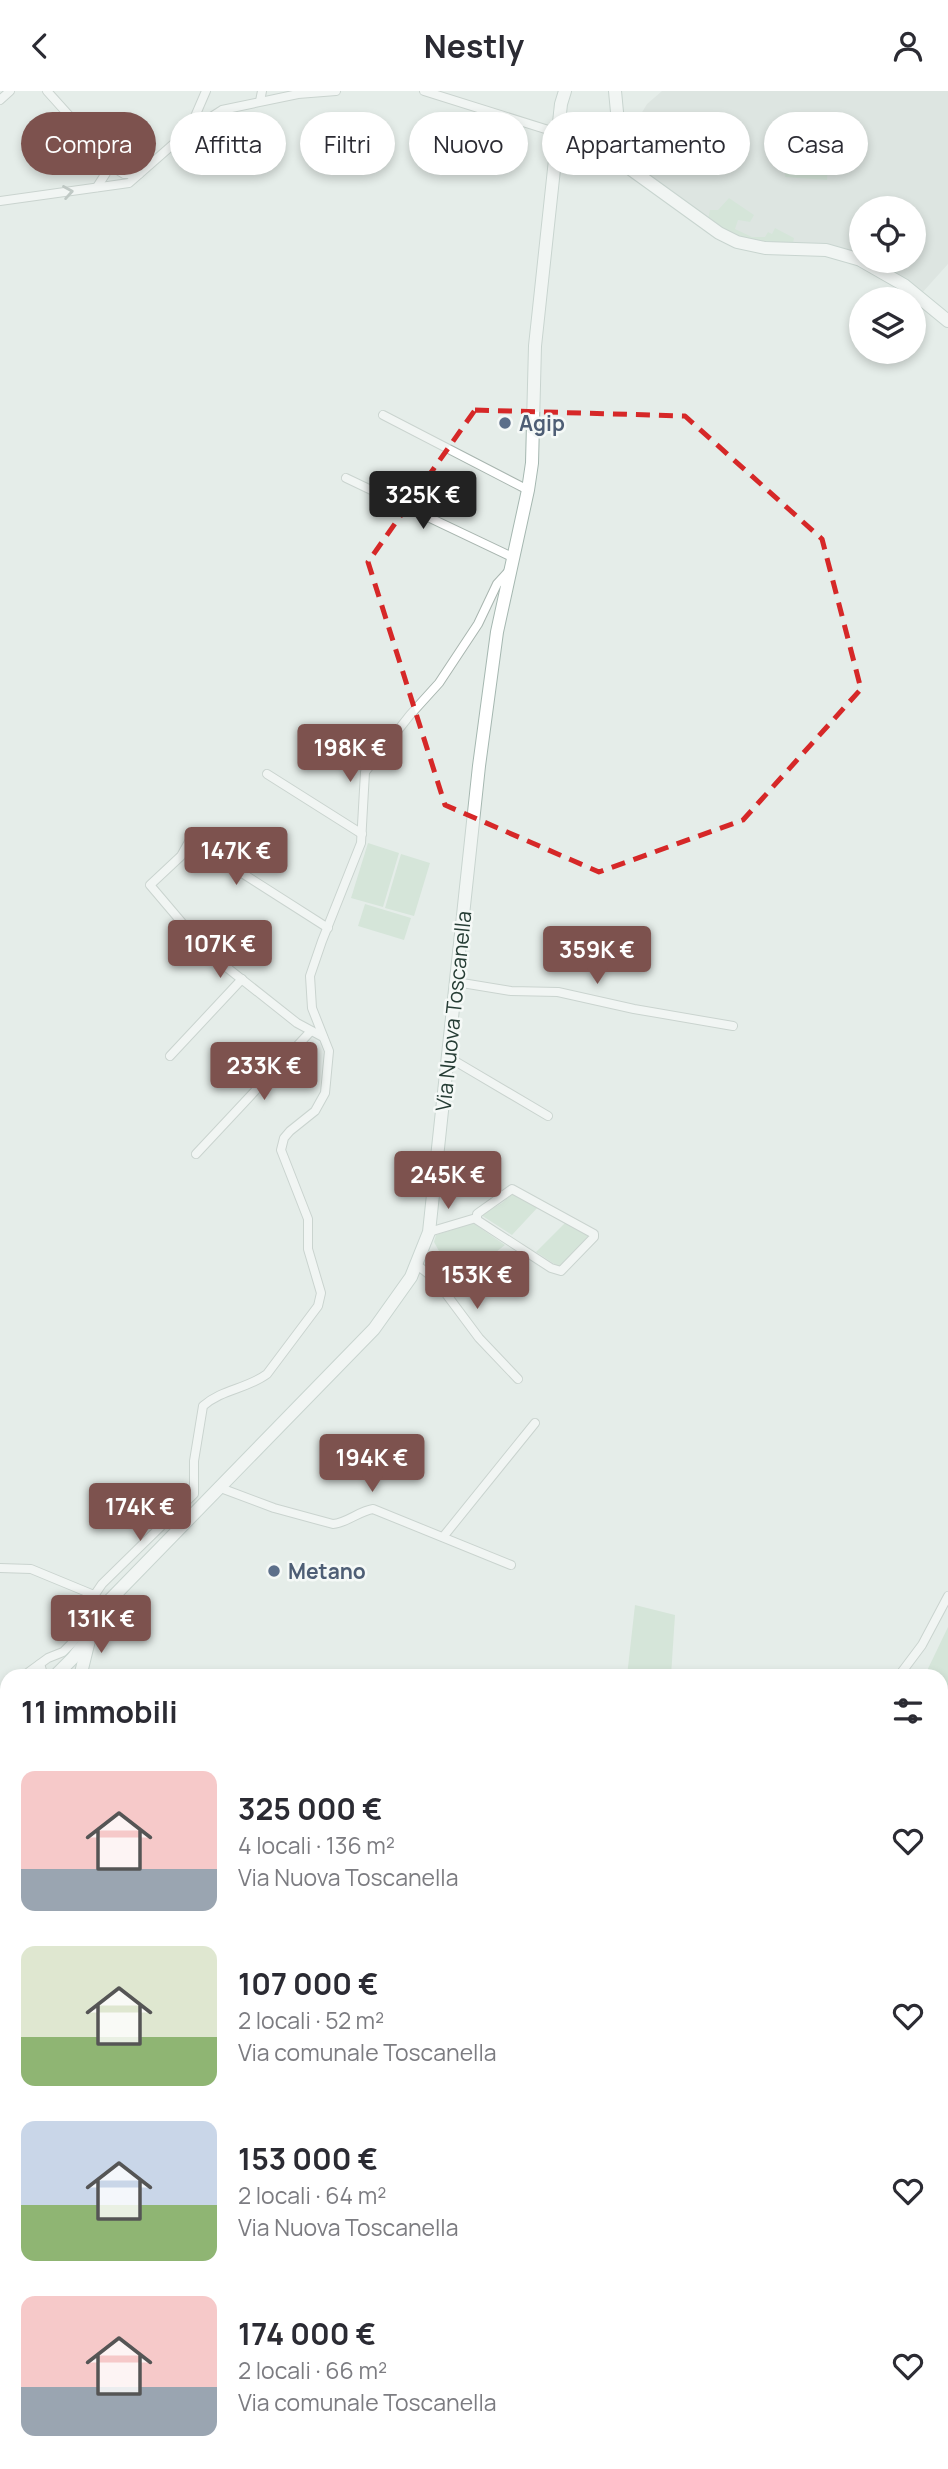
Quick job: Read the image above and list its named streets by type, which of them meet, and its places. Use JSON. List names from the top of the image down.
{
  "streets": {
    "main road": ["Via Nuova Toscanella"]
  },
  "places": ["Agip", "Metano"],
  "page": {
    "header": "Nestly",
    "chip": [
      "Compra",
      "Affitta",
      "Filtri",
      "Nuovo",
      "Appartamento",
      "Casa"
    ],
    "price": [
      "325K €",
      "198K €",
      "147K €",
      "107K €",
      "359K €",
      "233K €",
      "245K €",
      "153K €",
      "194K €",
      "174K €",
      "131K €"
    ],
    "heading": "11 immobili",
    "list": [
      {
        "name": "325 000 €",
        "note": "4 locali · 136 m² · Via Nuova Toscanella"
      },
      {
        "name": "107 000 €",
        "note": "2 locali · 52 m² · Via comunale Toscanella"
      },
      {
        "name": "153 000 €",
        "note": "2 locali · 64 m² · Via Nuova Toscanella"
      },
      {
        "name": "174 000 €",
        "note": "2 locali · 66 m² · Via comunale Toscanella"
      }
    ]
  }
}
